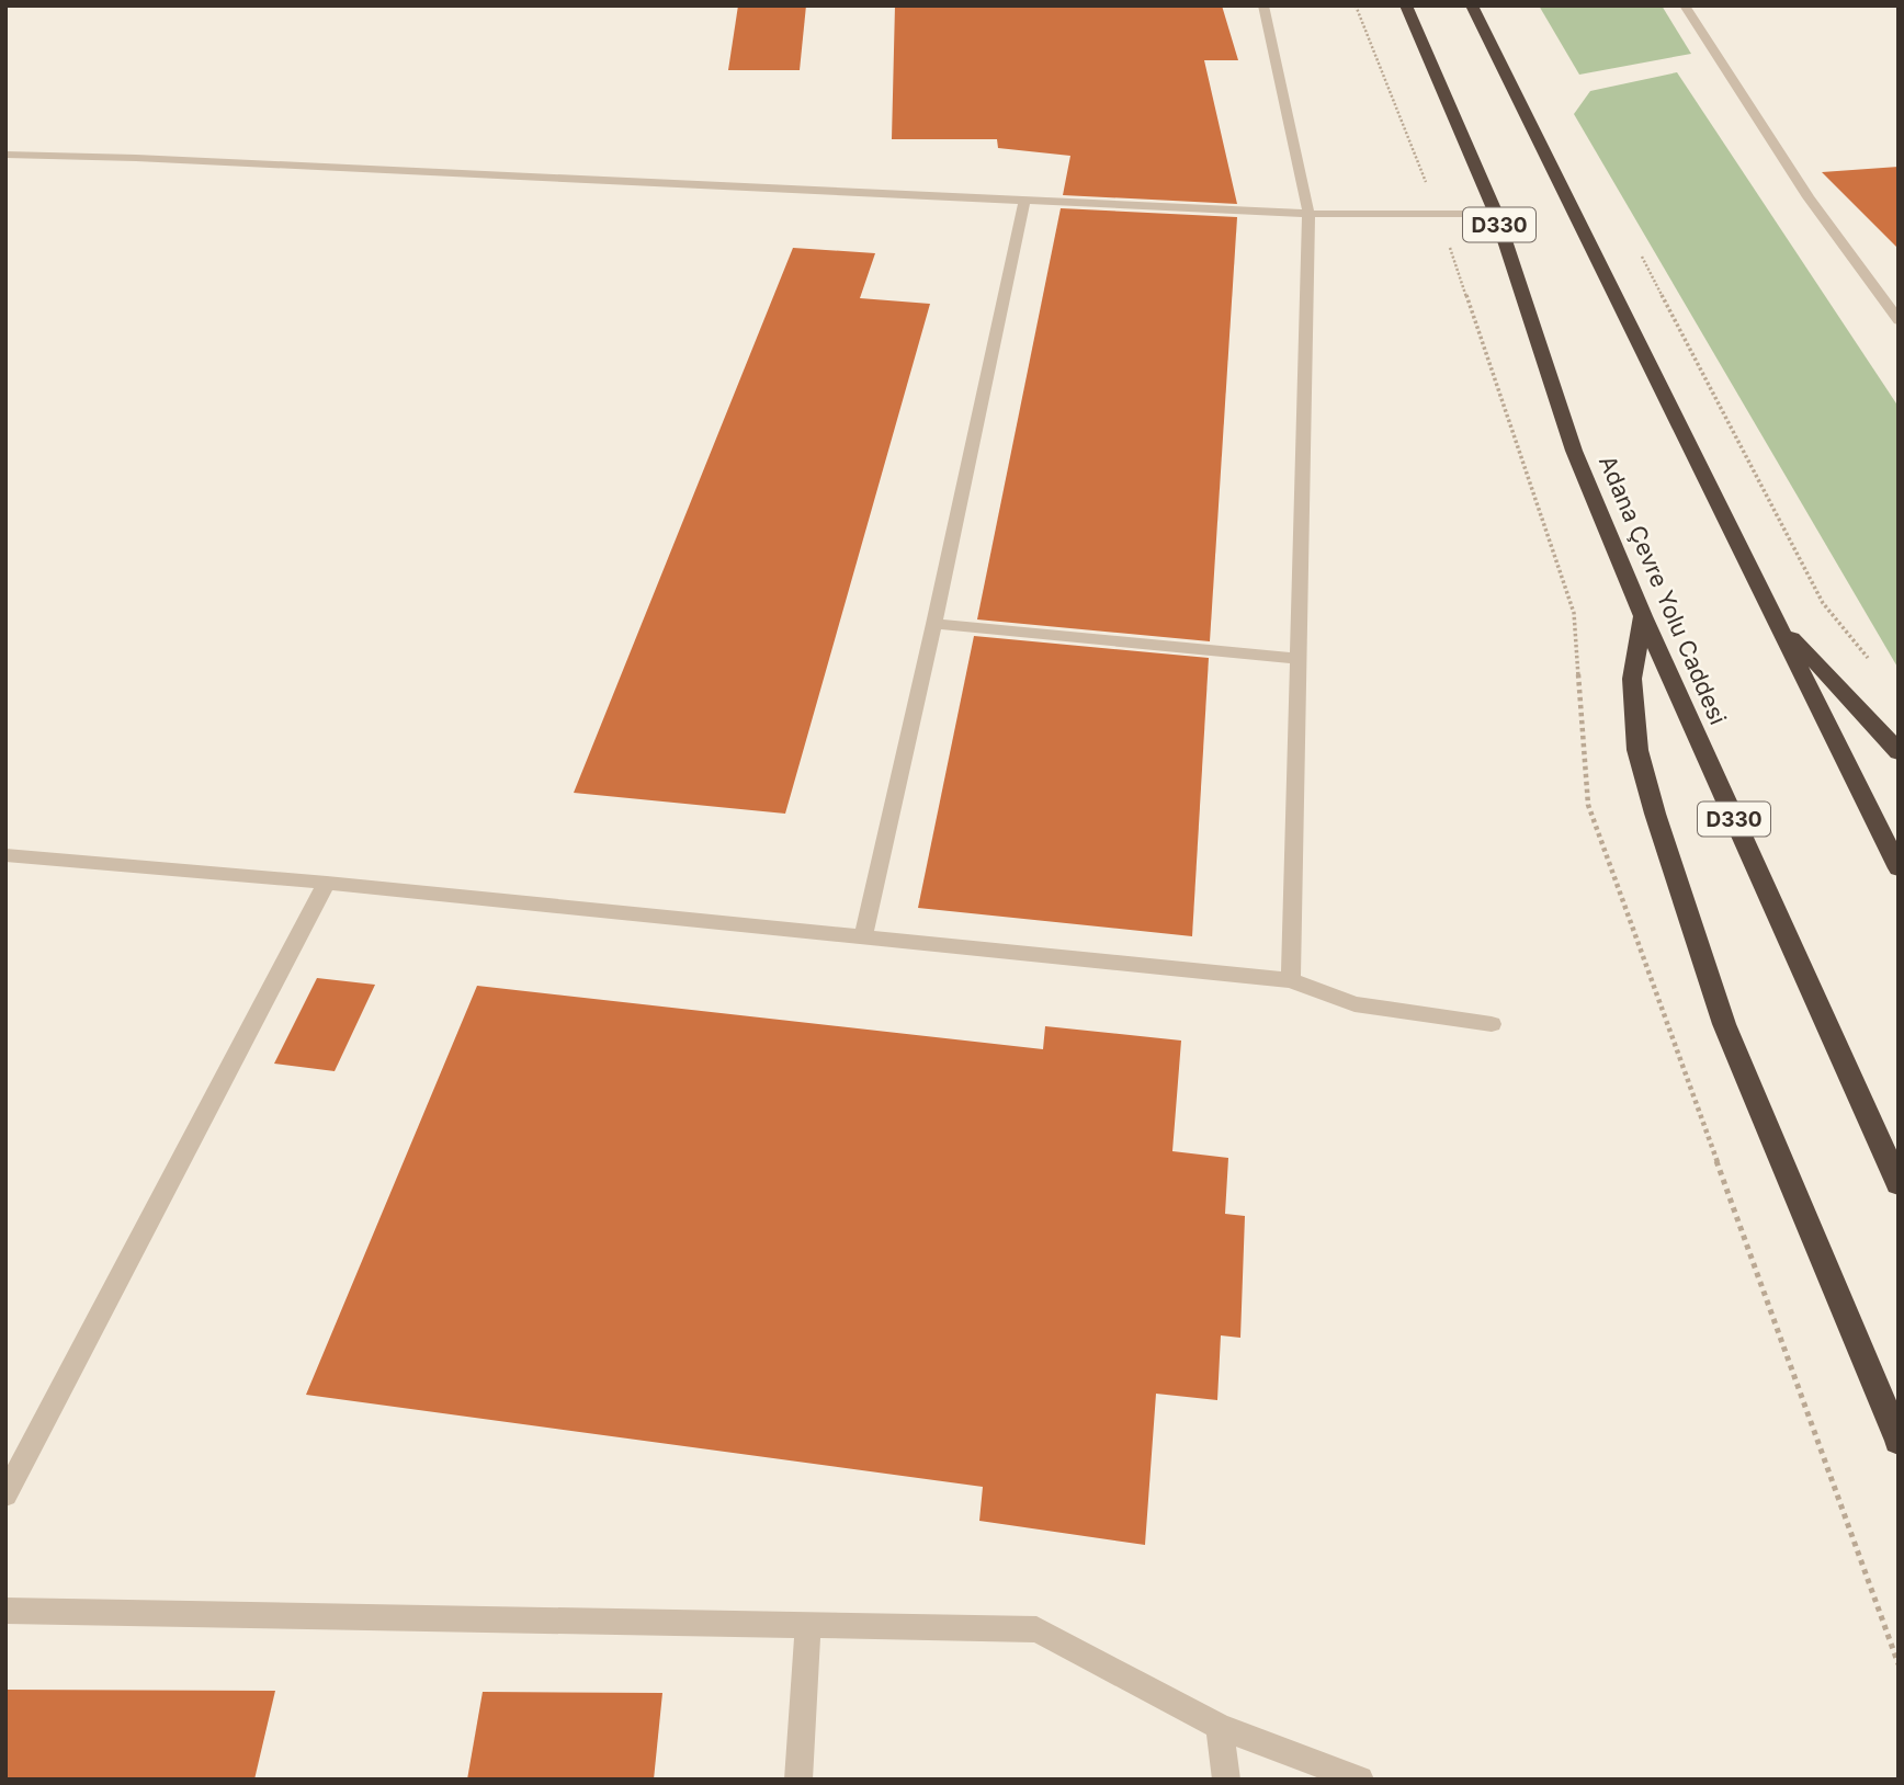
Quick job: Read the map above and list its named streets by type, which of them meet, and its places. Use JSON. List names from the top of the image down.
{
  "streets": {
    "highway": ["D330", "Adana Çevre Yolu Caddesi"]
  }
}
